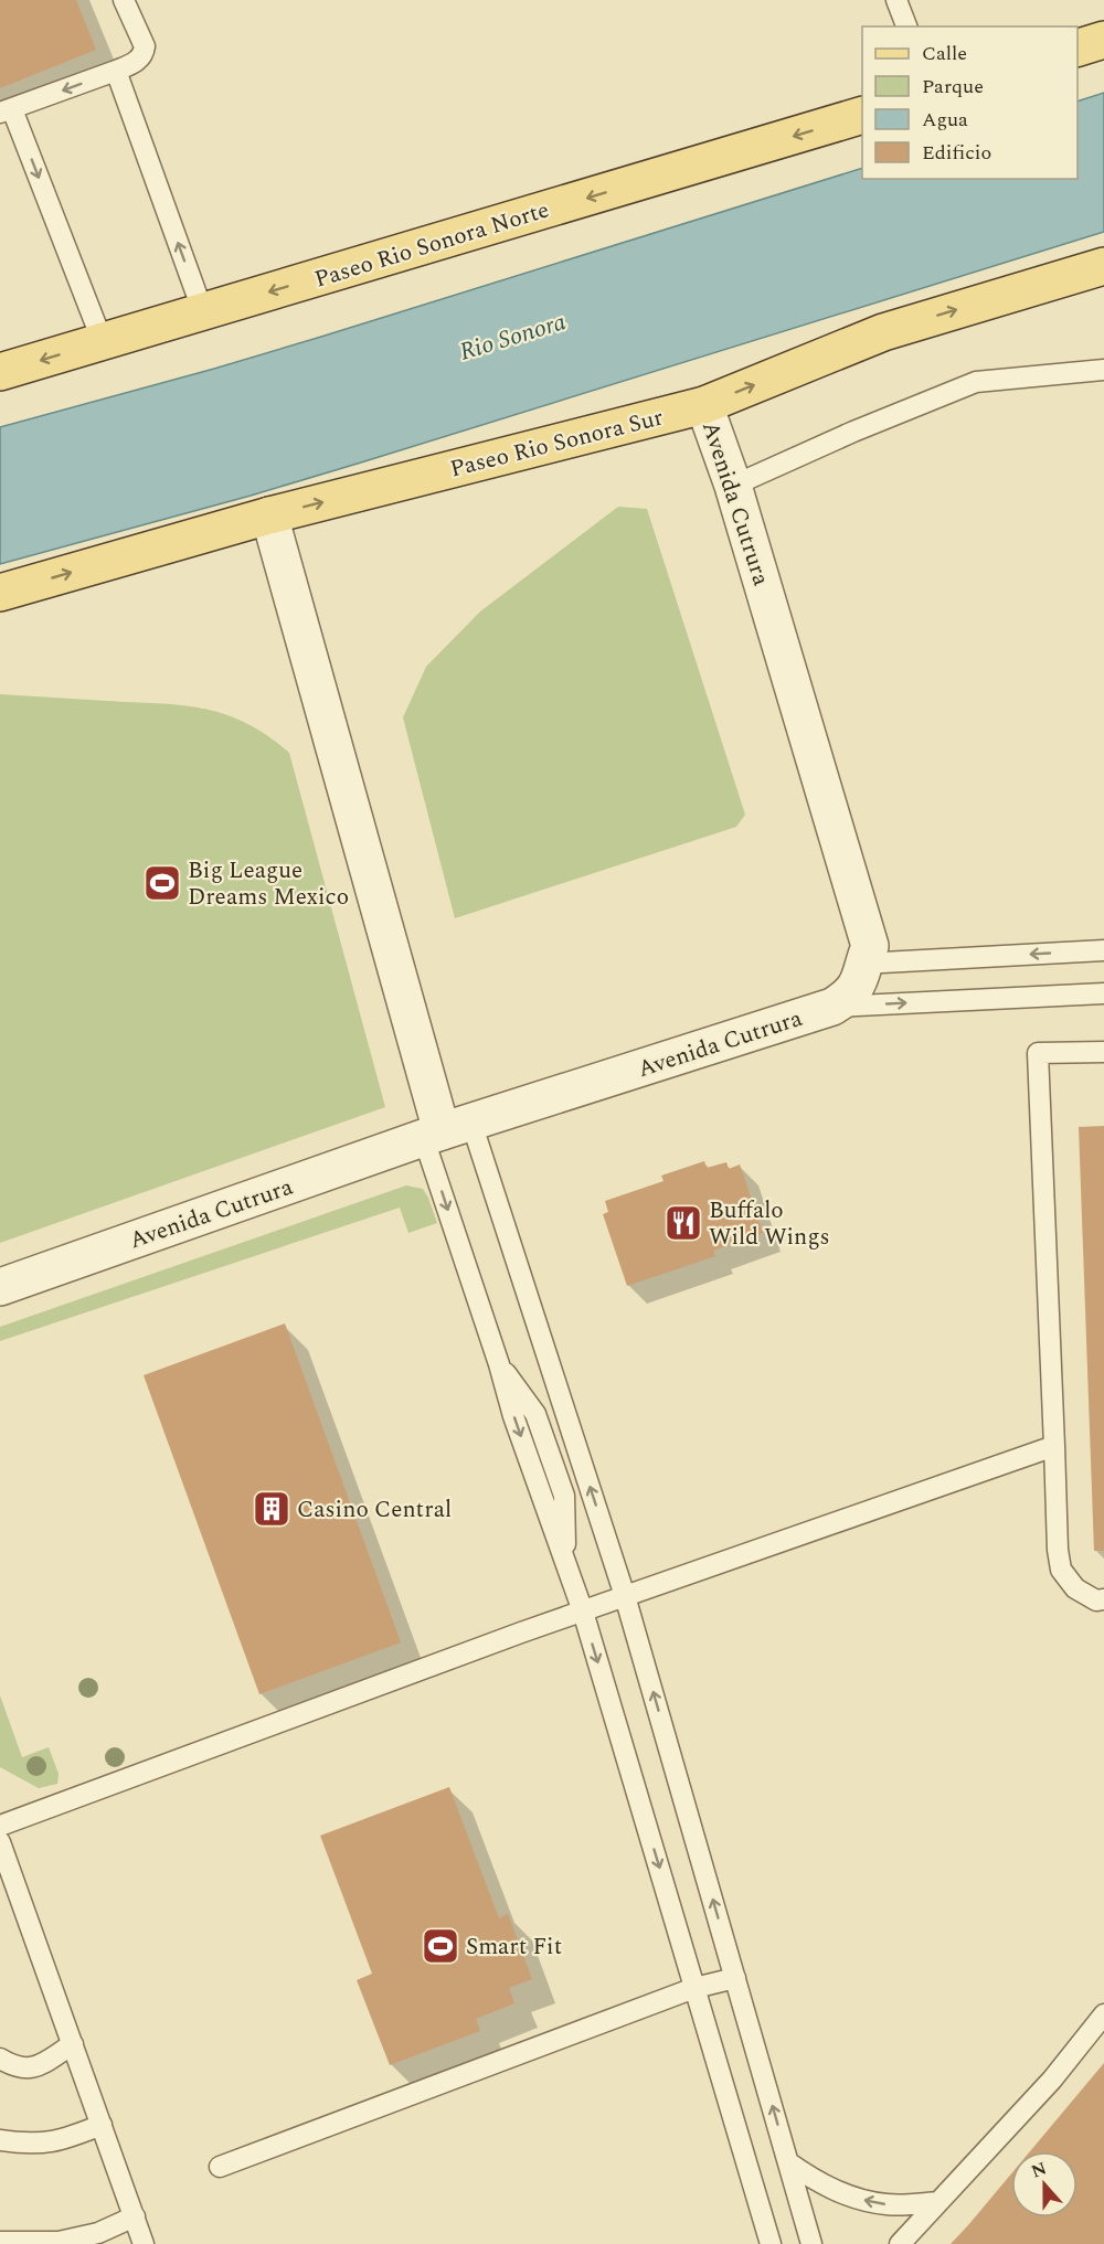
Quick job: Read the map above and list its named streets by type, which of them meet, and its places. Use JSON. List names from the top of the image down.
{
  "streets": {
    "main road": ["Paseo Rio Sonora Norte", "Paseo Rio Sonora Sur"],
    "street": ["Avenida Cutrura"]
  },
  "crossings": [
    ["Paseo Rio Sonora Sur", "Avenida Cutrura"]
  ],
  "one_way": ["Paseo Rio Sonora Norte", "Paseo Rio Sonora Sur"],
  "water": ["Rio Sonora"],
  "places": {
    "sports": ["Big League Dreams Mexico", "Smart Fit"],
    "restaurant": ["Buffalo Wild Wings"],
    "building": ["Casino Central"]
  },
  "legend": [
    "Calle",
    "Parque",
    "Agua",
    "Edificio"
  ],
  "north": "top"
}
